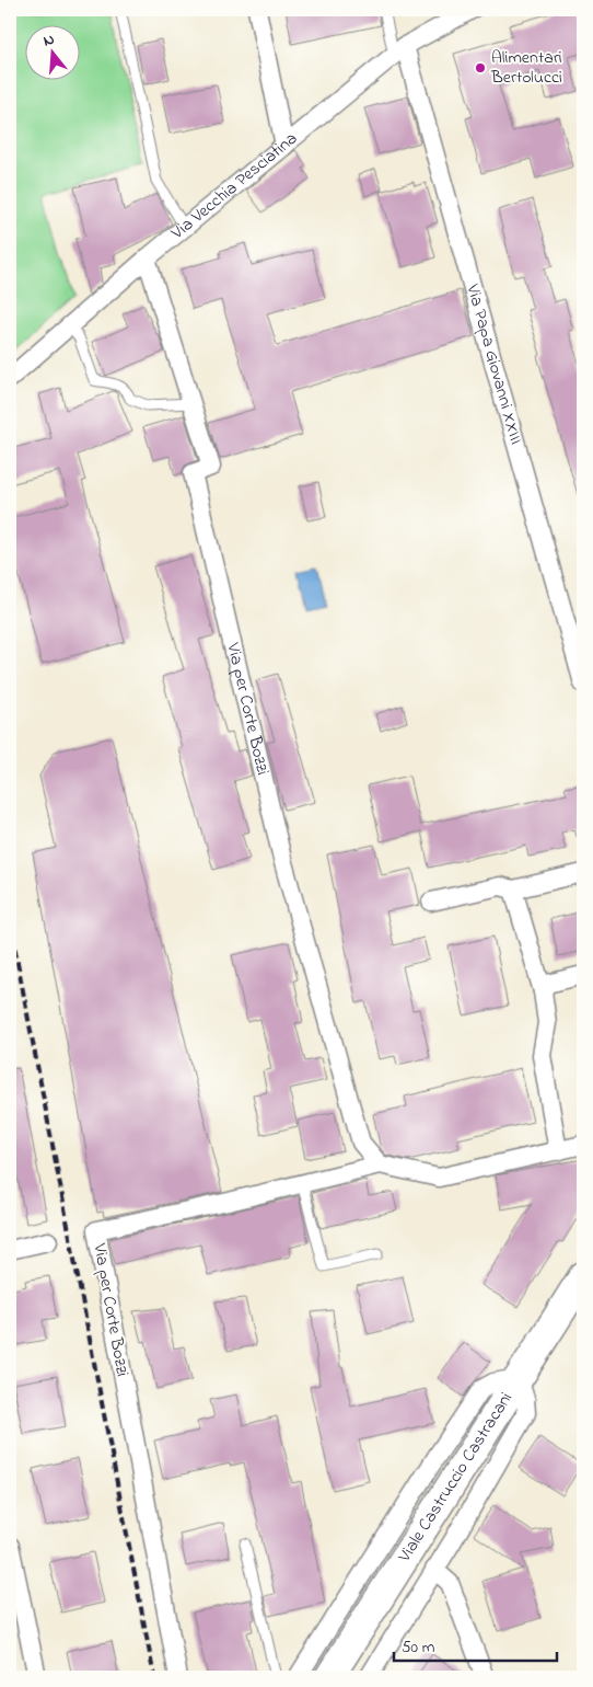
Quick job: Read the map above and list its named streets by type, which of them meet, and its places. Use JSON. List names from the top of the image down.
{
  "streets": {
    "main road": ["Viale Castruccio Castracani"],
    "street": ["Via Vecchia Pesciatina", "Via Papa Giovanni XXIII", "Via per Corte Bozzi"]
  },
  "crossings": [
    ["Via Vecchia Pesciatina", "Via Papa Giovanni XXIII"],
    ["Via Vecchia Pesciatina", "Via per Corte Bozzi"]
  ],
  "places": ["Alimentari Bertolucci"],
  "scale_bar": "50 m",
  "north": "top"
}
